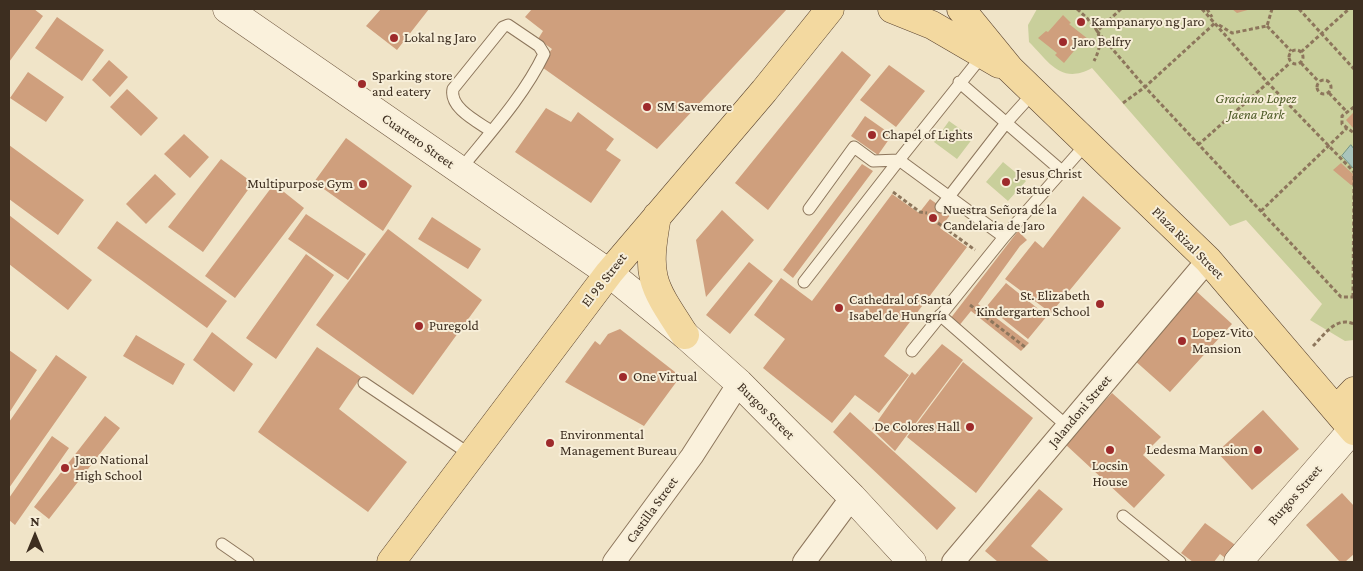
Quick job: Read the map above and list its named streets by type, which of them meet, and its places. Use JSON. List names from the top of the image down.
{
  "streets": {
    "main road": ["Plaza Rizal Street", "El 98 Street"],
    "street": [
      "Cuartero Street",
      "Burgos Street",
      "Jalandoni Street",
      "Castilla Street"
    ]
  },
  "crossings": [
    ["Cuartero Street", "El 98 Street"],
    ["Cuartero Street", "Burgos Street"],
    ["Plaza Rizal Street", "Burgos Street"],
    ["Plaza Rizal Street", "Jalandoni Street"],
    ["El 98 Street", "Burgos Street"],
    ["Burgos Street", "Castilla Street"]
  ],
  "parks": ["Graciano Lopez Jaena Park"],
  "places": [
    "Kampanaryo ng Jaro",
    "Lokal ng Jaro",
    "Jaro Belfry",
    "Sparking store and eatery",
    "SM Savemore",
    "Chapel of Lights",
    "Jesus Christ statue",
    "Multipurpose Gym",
    "Nuestra Señora de la Candelaria de Jaro",
    "St. Elizabeth Kindergarten School",
    "Cathedral of Santa Isabel de Hungría",
    "Puregold",
    "Lopez-Vito Mansion",
    "One Virtual",
    "De Colores Hall",
    "Environmental Management Bureau",
    "Locsin House",
    "Ledesma Mansion",
    "Jaro National High School"
  ],
  "north": "top"
}
